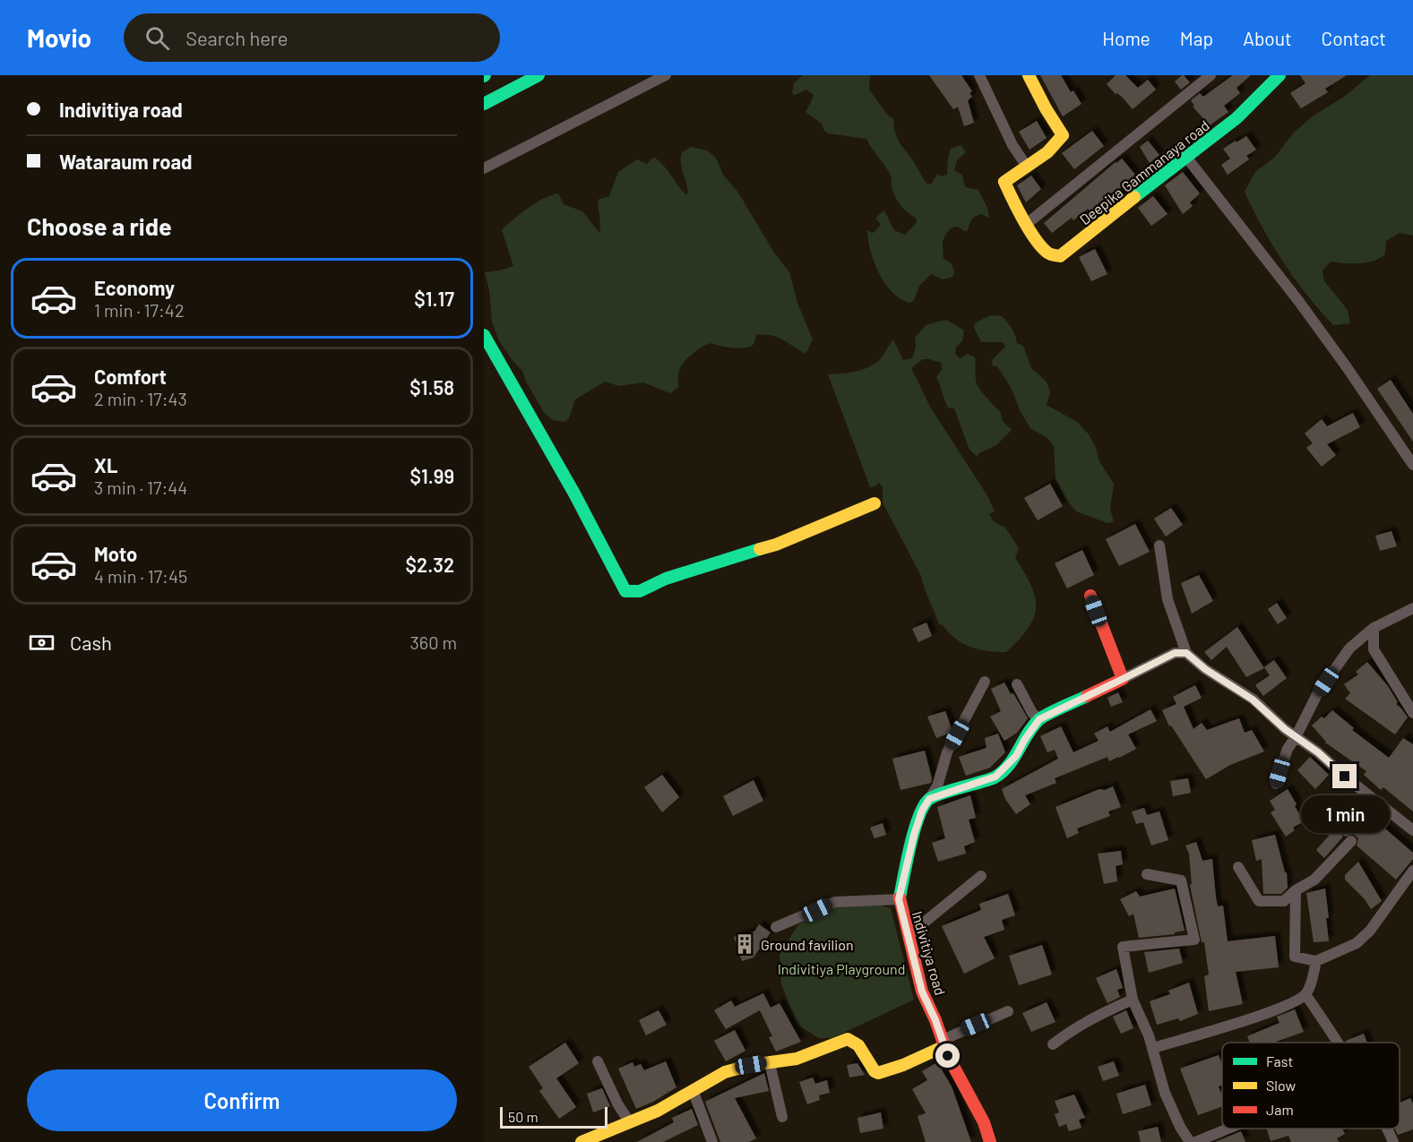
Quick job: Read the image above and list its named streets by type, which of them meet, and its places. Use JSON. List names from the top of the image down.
{
  "streets": {
    "main road": ["Deepika Gammanaya road", "Indivitiya road"]
  },
  "parks": ["Indivitiya Playground"],
  "places": {
    "building": ["Ground favilion"]
  },
  "legend": ["Fast", "Slow", "Jam"],
  "scale_bar": "50 m",
  "page": {
    "header": "Movio",
    "search": "Search here",
    "nav": [
      "Home",
      "Map",
      "About",
      "Contact"
    ],
    "banner": ["Indivitiya road", "Wataraum road"],
    "heading": "Choose a ride",
    "list": [
      {
        "name": "Economy",
        "note": "1 min · 17:42",
        "value": "$1.17"
      },
      {
        "name": "Comfort",
        "note": "2 min · 17:43",
        "value": "$1.58"
      },
      {
        "name": "XL",
        "note": "3 min · 17:44",
        "value": "$1.99"
      },
      {
        "name": "Moto",
        "note": "4 min · 17:45",
        "value": "$2.32"
      }
    ],
    "pay": ["Cash", "360 m"],
    "bubble": "1 min",
    "buttons": "Confirm",
    "scale": "50 m"
  }
}
